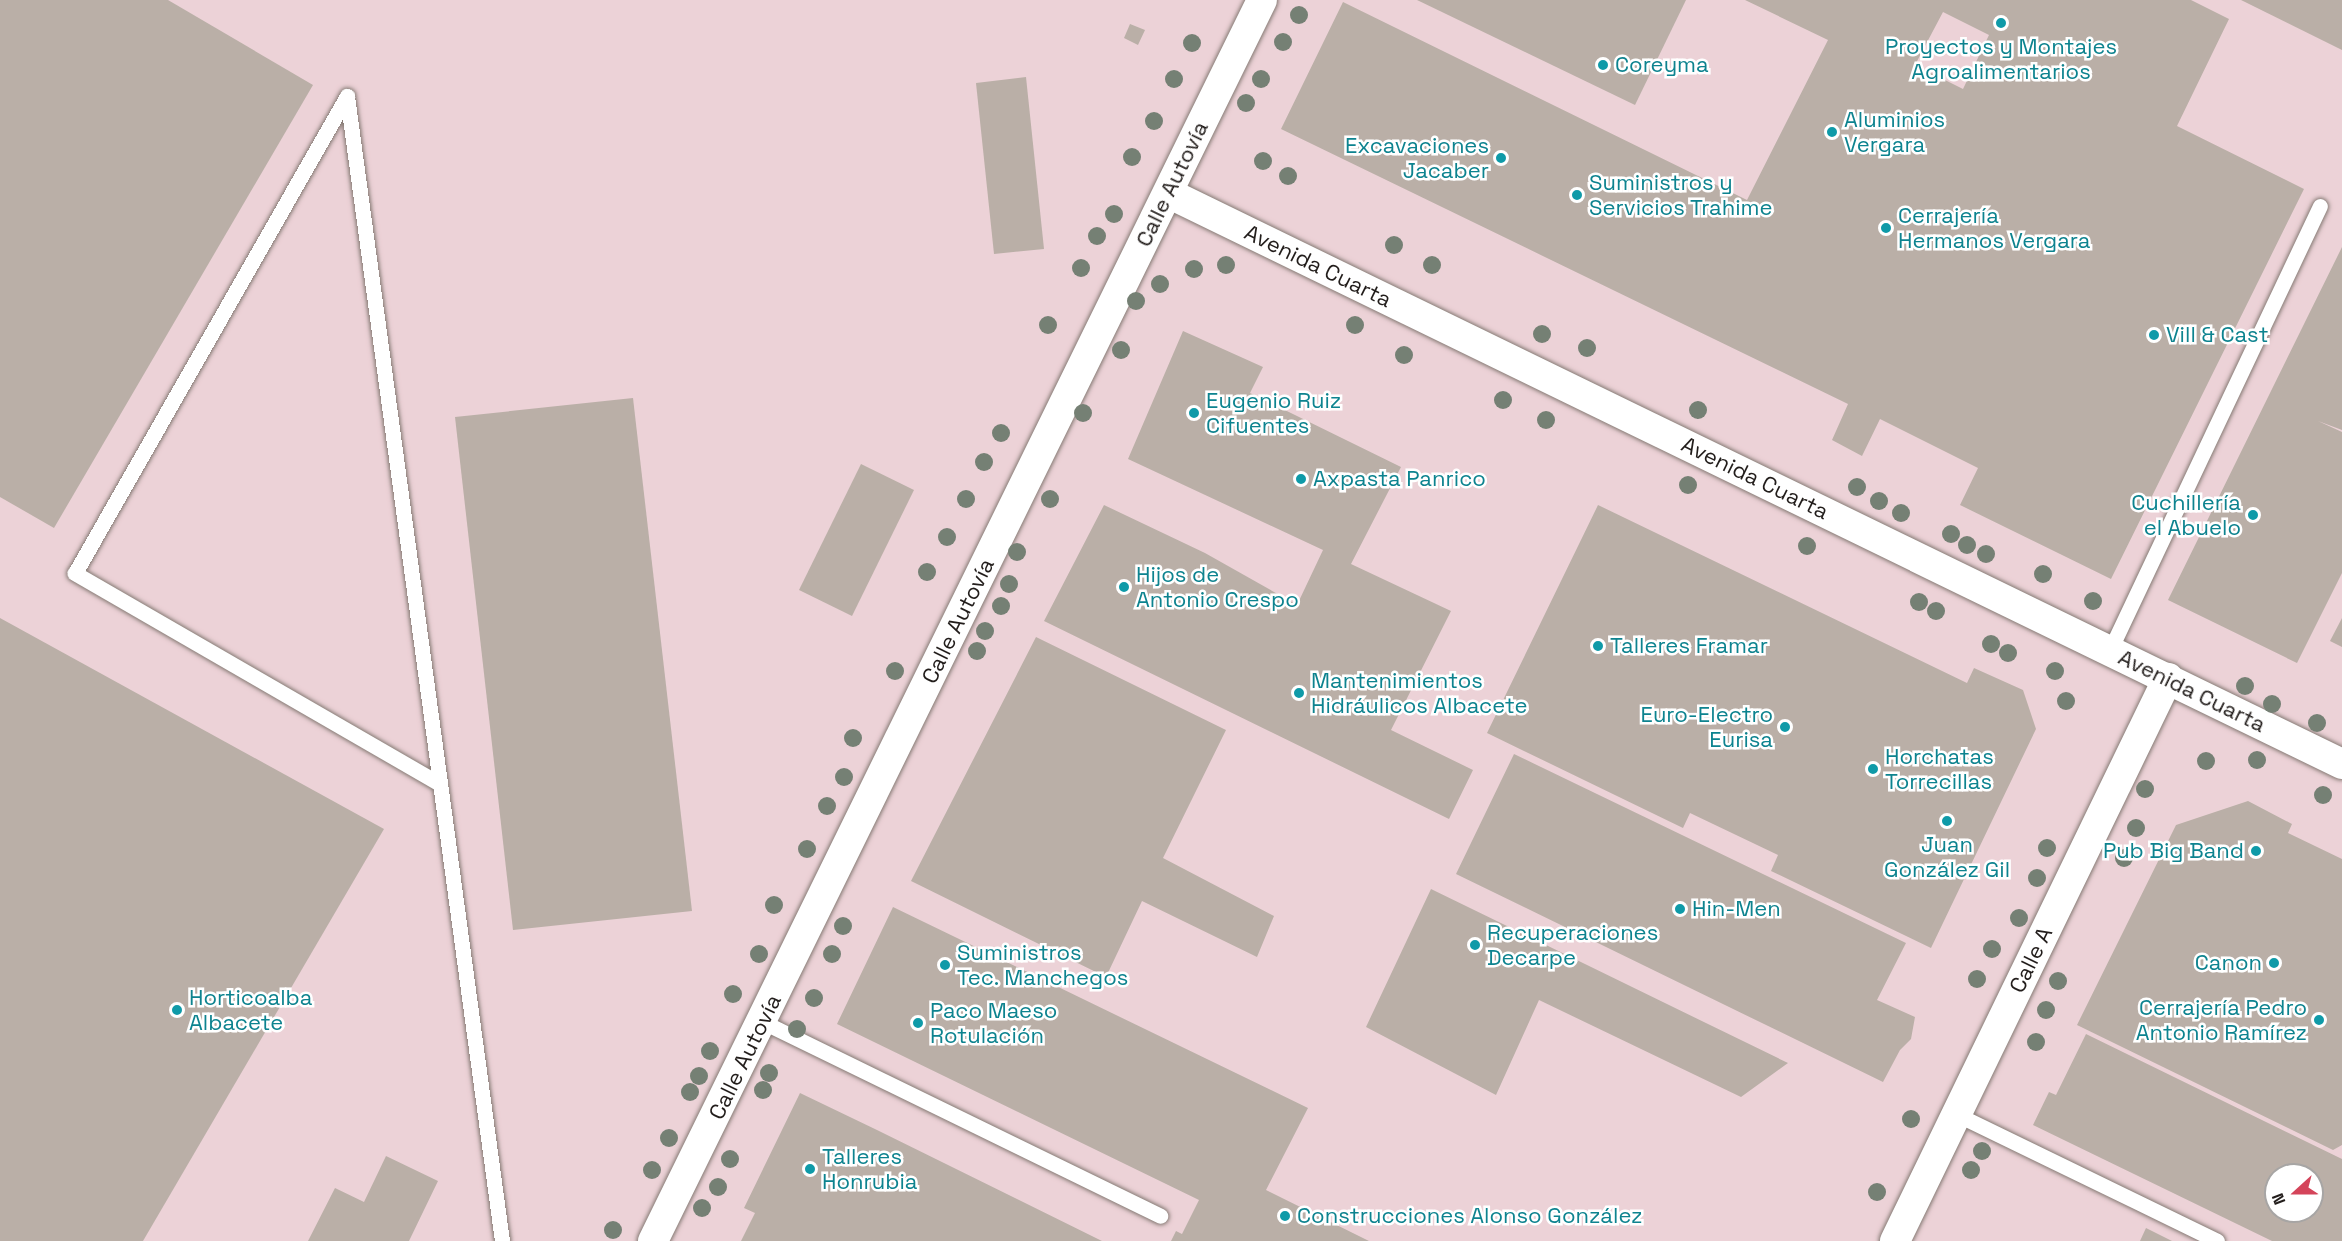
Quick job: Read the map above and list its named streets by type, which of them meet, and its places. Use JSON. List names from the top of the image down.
{
  "streets": {
    "street": ["Calle Autovía", "Avenida Cuarta", "Calle A"]
  },
  "crossings": [
    ["Calle Autovía", "Avenida Cuarta"],
    ["Avenida Cuarta", "Calle A"]
  ],
  "places": [
    "Proyectos y Montajes Agroalimentarios",
    "Coreyma",
    "Aluminios Vergara",
    "Excavaciones Jacaber",
    "Suministros y Servicios Trahime",
    "Cerrajería Hermanos Vergara",
    "Vill & Cast",
    "Eugenio Ruiz Cifuentes",
    "Axpasta Panrico",
    "Cuchillería el Abuelo",
    "Hijos de Antonio Crespo",
    "Talleres Framar",
    "Mantenimientos Hidráulicos Albacete",
    "Euro-Electro Eurisa",
    "Horchatas Torrecillas",
    "Juan González Gil",
    "Pub Big Band",
    "Hin-Men",
    "Recuperaciones Decarpe",
    "Canon",
    "Suministros Tec. Manchegos",
    "Horticoalba Albacete",
    "Cerrajería Pedro Antonio Ramírez",
    "Paco Maeso Rotulación",
    "Talleres Honrubia",
    "Construcciones Alonso González"
  ],
  "north": "left"
}
